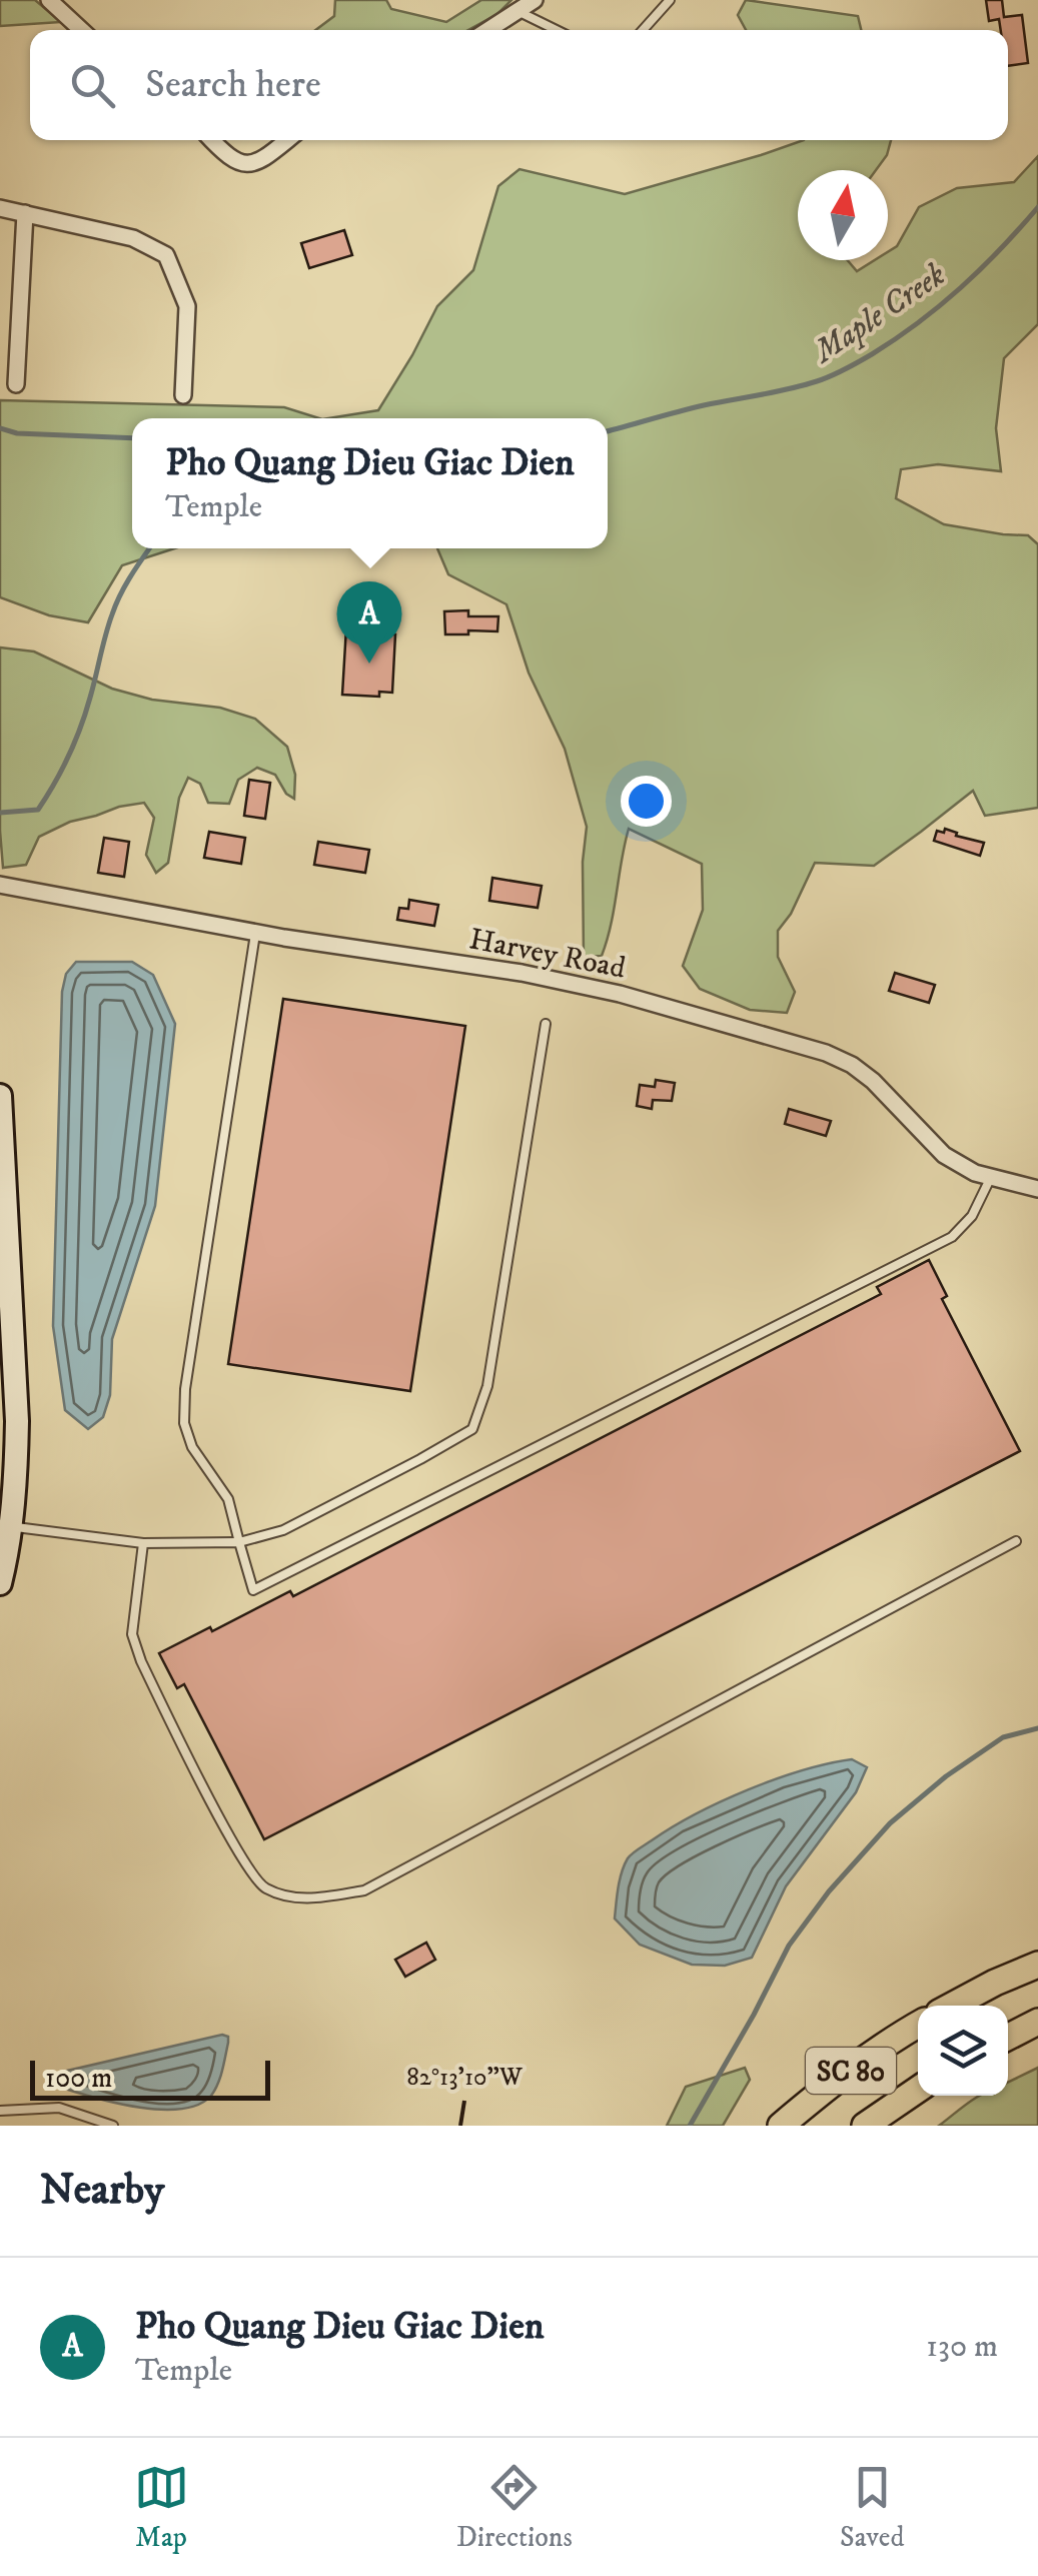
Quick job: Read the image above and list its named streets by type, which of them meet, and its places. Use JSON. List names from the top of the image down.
{
  "streets": {
    "main road": ["SC 80"],
    "street": ["Harvey Road"]
  },
  "water": ["Maple Creek"],
  "scale_bar": "100 m",
  "north": "top",
  "page": {
    "search": "Search here",
    "popup": ["Pho Quang Dieu Giac Dien", "Temple"],
    "pins": "A",
    "scale": "100 m",
    "heading": "Nearby",
    "list": [
      {
        "mark": "A",
        "name": "Pho Quang Dieu Giac Dien",
        "note": "Temple",
        "value": "130 m"
      }
    ],
    "nav": ["Map", "Directions", "Saved"]
  },
  "coordinates": ["82°13'10\"W"]
}
